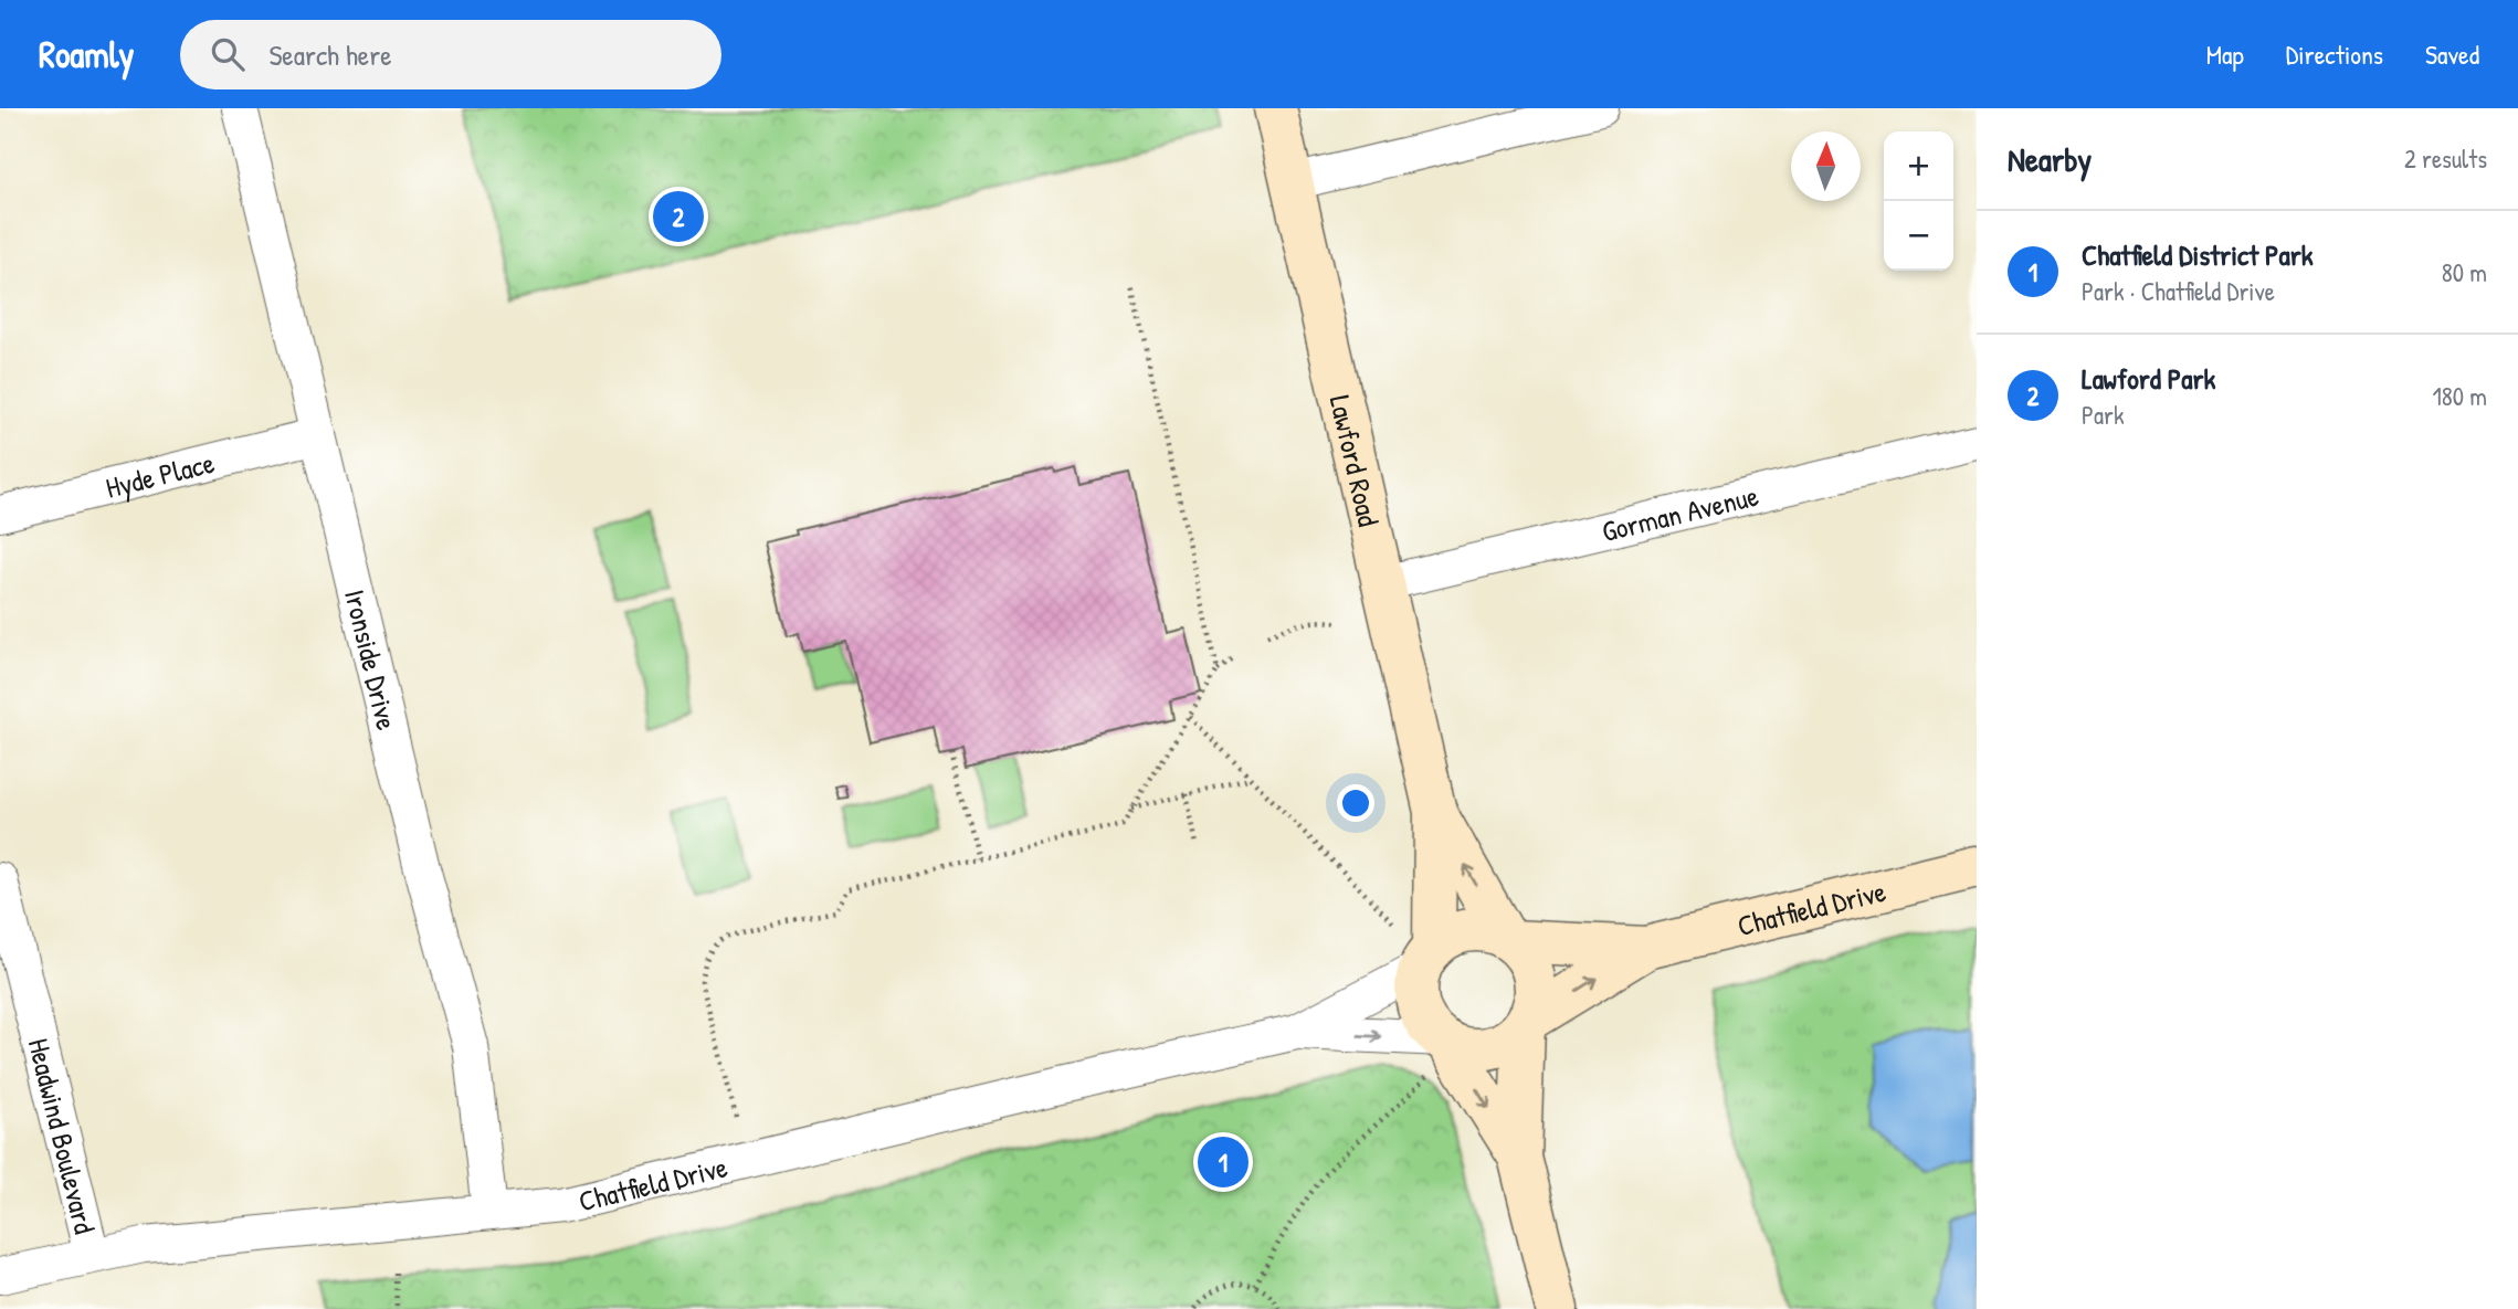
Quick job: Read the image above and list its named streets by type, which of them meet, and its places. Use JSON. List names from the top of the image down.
{
  "streets": {
    "street": [
      "Lawford Road",
      "Hyde Place",
      "Gorman Avenue",
      "Ironside Drive",
      "Chatfield Drive",
      "Headwind Boulevard"
    ]
  },
  "crossings": [
    ["Lawford Road", "Gorman Avenue"],
    ["Lawford Road", "Chatfield Drive"],
    ["Hyde Place", "Ironside Drive"],
    ["Ironside Drive", "Chatfield Drive"],
    ["Chatfield Drive", "Headwind Boulevard"]
  ],
  "north": "top",
  "page": {
    "header": "Roamly",
    "search": "Search here",
    "nav": ["Map", "Directions", "Saved"],
    "heading": ["Nearby", "2 results"],
    "map_buttons": ["+", "−"],
    "pins": ["2", "1"],
    "list": [
      {
        "mark": "1",
        "name": "Chatfield District Park",
        "note": "Park · Chatfield Drive",
        "value": "80 m"
      },
      {
        "mark": "2",
        "name": "Lawford Park",
        "note": "Park",
        "value": "180 m"
      }
    ]
  }
}
